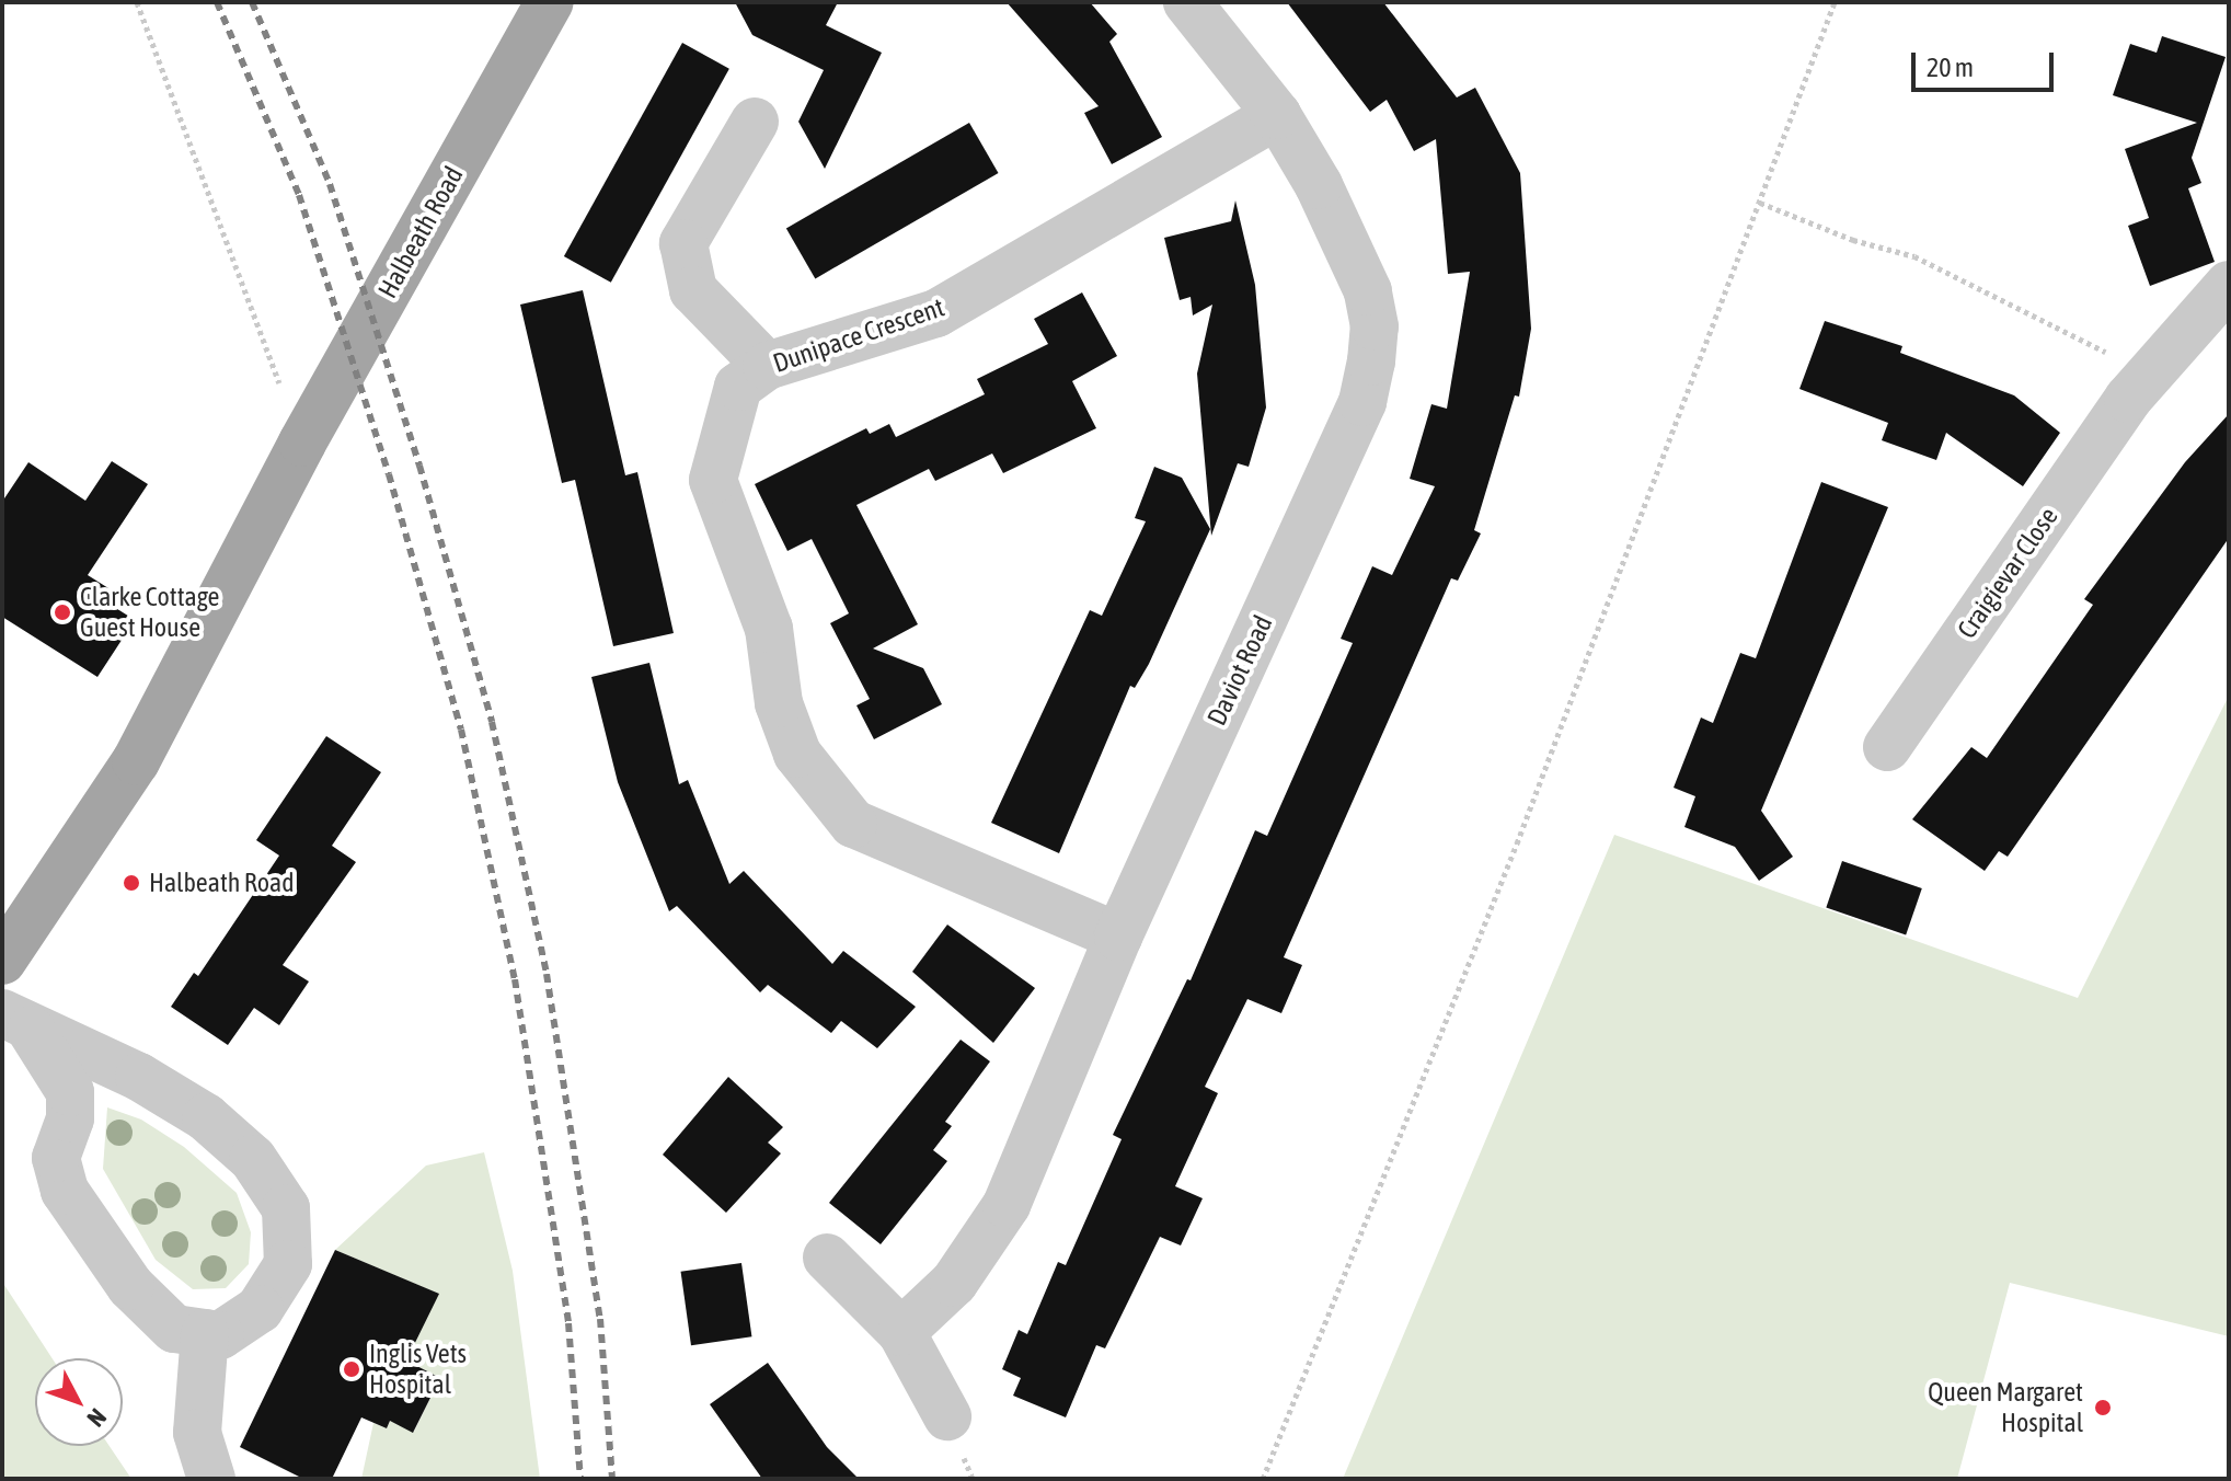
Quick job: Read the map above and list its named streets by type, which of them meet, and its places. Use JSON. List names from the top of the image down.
{
  "streets": {
    "main road": ["Halbeath Road"],
    "street": ["Dunipace Crescent", "Craigievar Close", "Daviot Road"]
  },
  "crossings": [
    ["Dunipace Crescent", "Daviot Road"]
  ],
  "places": [
    "Clarke Cottage Guest House",
    "Halbeath Road",
    "Inglis Vets Hospital",
    "Queen Margaret Hospital"
  ],
  "scale_bar": "20 m",
  "north": "bottom right"
}
